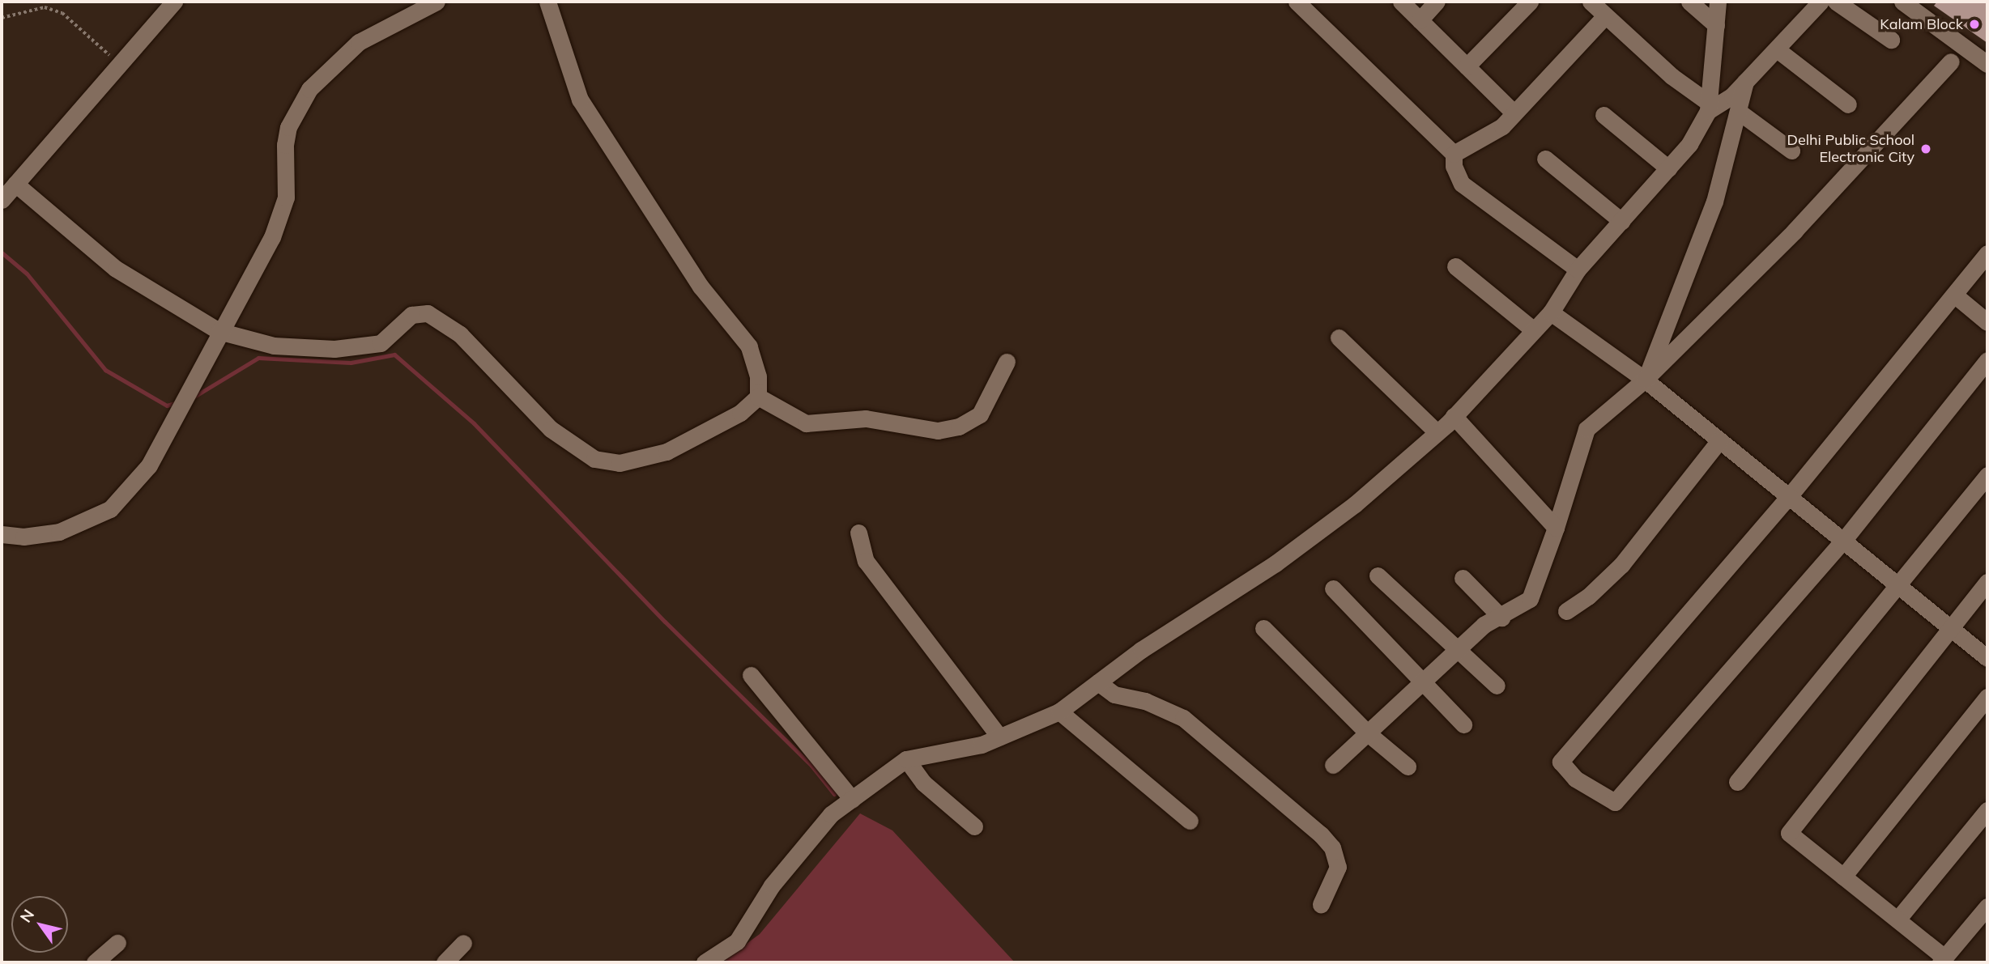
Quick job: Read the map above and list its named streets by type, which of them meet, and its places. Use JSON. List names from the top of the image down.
{
  "places": ["Kalam Block", "Delhi Public School Electronic City"],
  "north": "top left"
}
